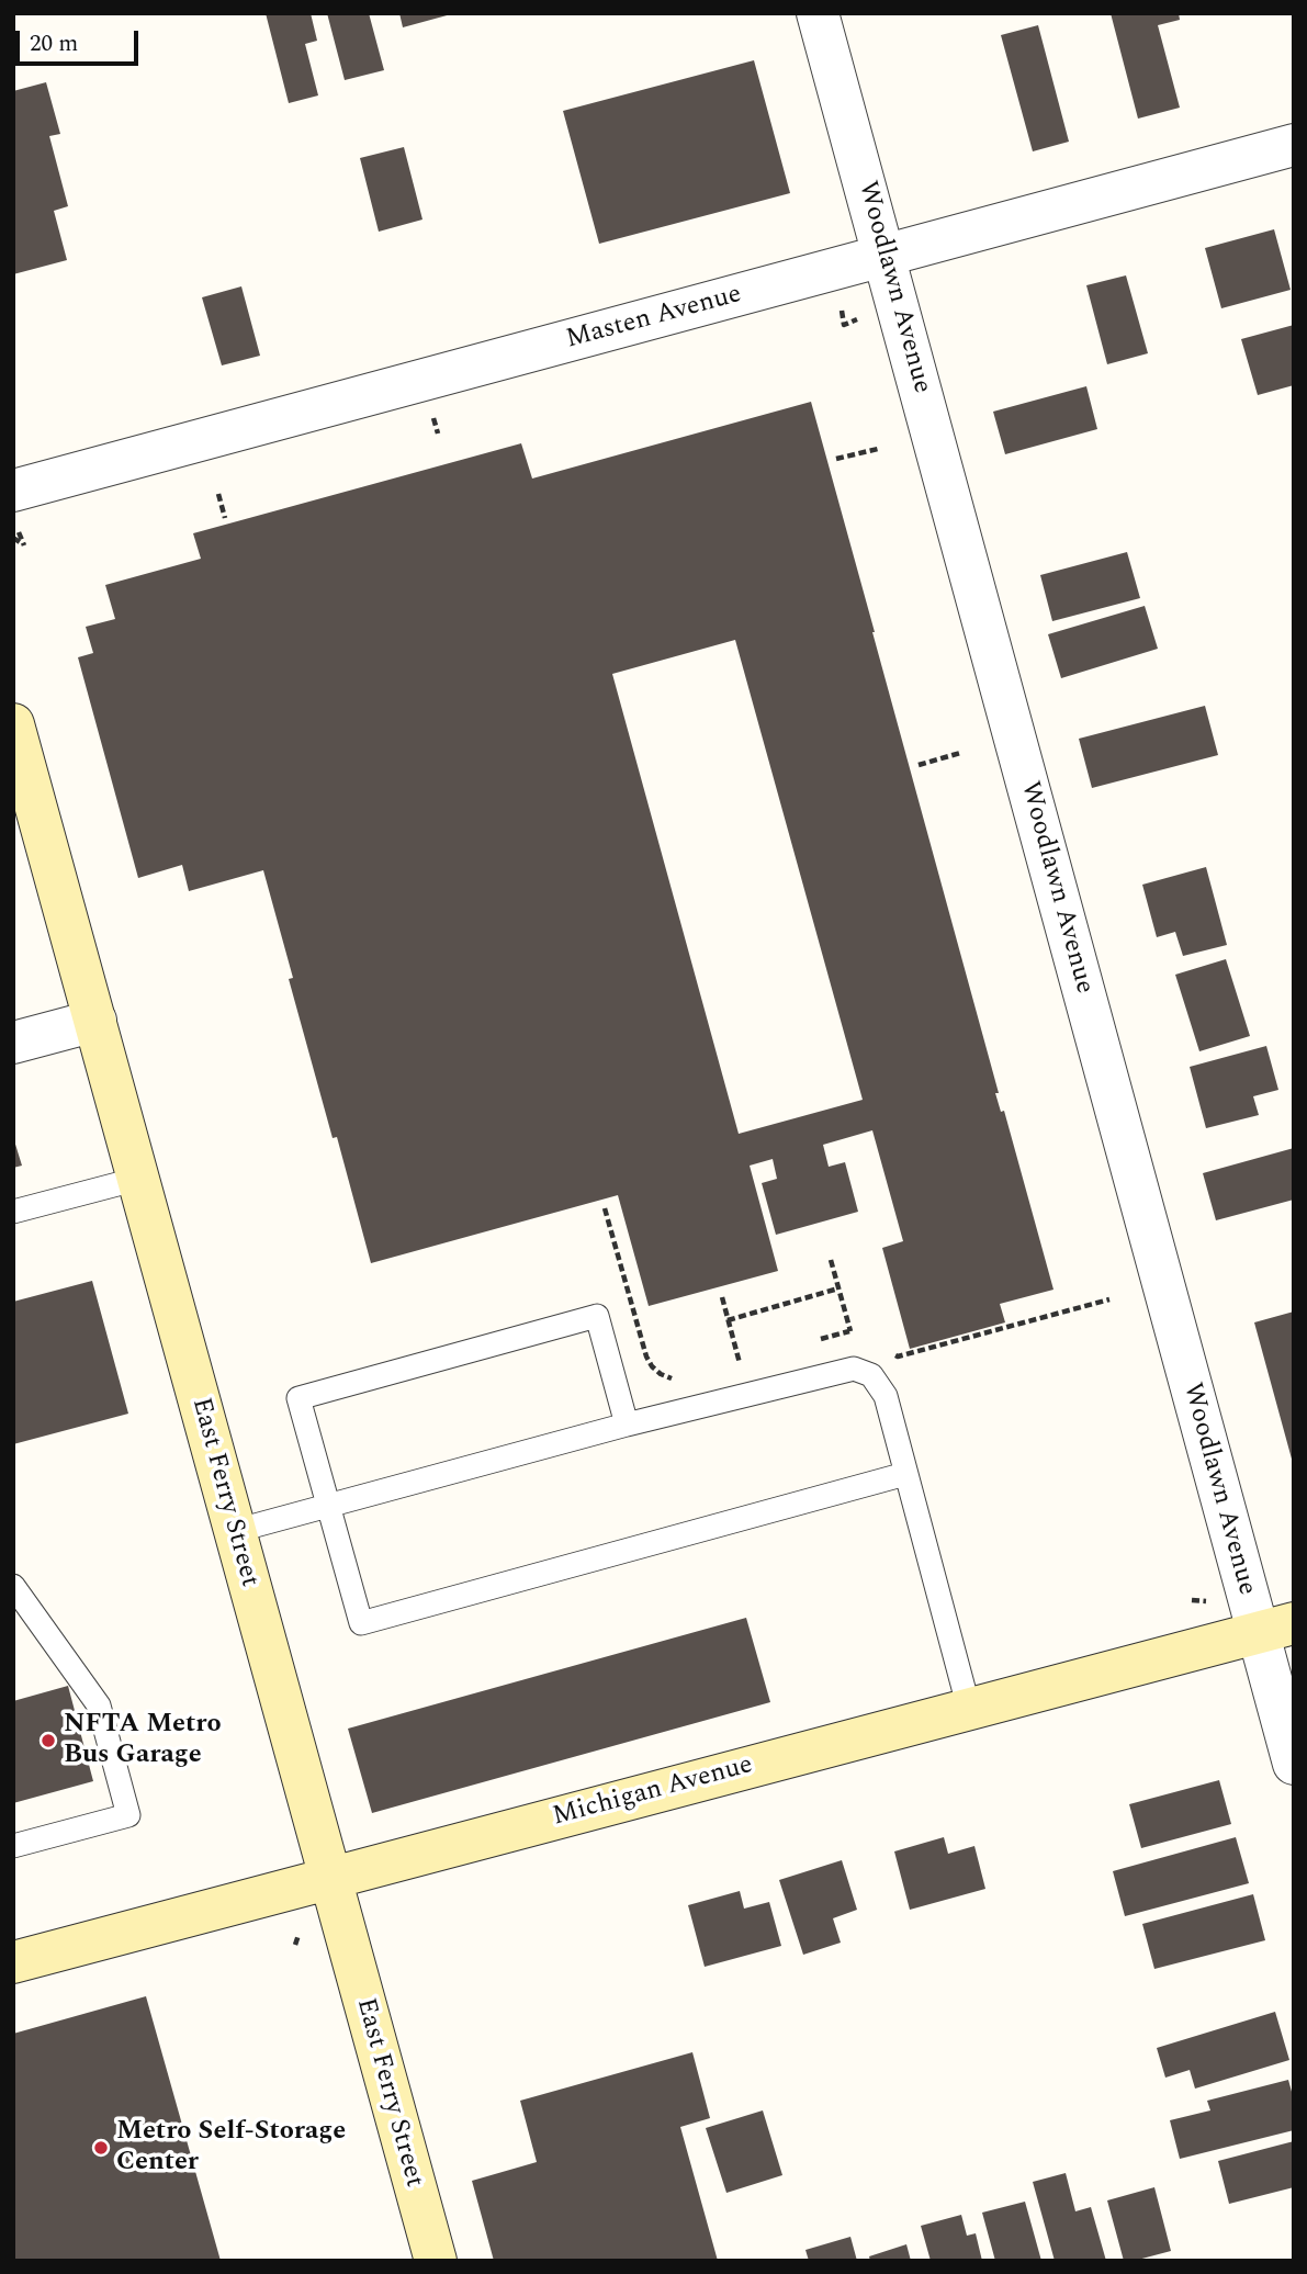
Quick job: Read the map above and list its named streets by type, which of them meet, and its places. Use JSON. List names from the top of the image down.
{
  "streets": {
    "street": [
      "Woodlawn Avenue",
      "Masten Avenue",
      "East Ferry Street",
      "Michigan Avenue"
    ]
  },
  "crossings": [
    ["Woodlawn Avenue", "Masten Avenue"],
    ["Woodlawn Avenue", "Michigan Avenue"],
    ["East Ferry Street", "Michigan Avenue"]
  ],
  "places": ["NFTA Metro Bus Garage", "Metro Self-Storage Center"],
  "scale_bar": "20 m"
}
